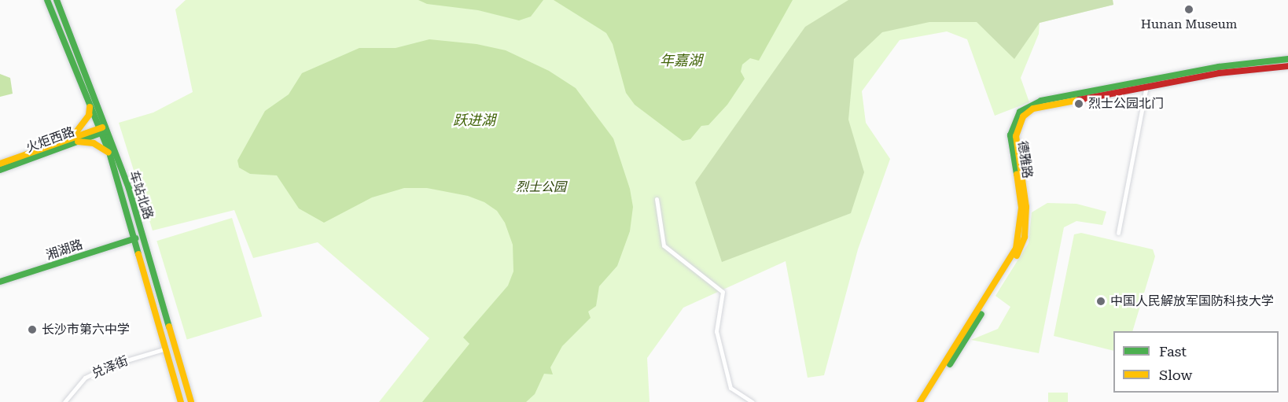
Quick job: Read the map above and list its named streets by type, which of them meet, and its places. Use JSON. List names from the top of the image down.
{
  "streets": {
    "street": [
      "火炬西路",
      "德雅路",
      "车站北路",
      "湘湖路",
      "兑泽街"
    ]
  },
  "crossings": [
    ["火炬西路", "车站北路"],
    ["车站北路", "湘湖路"],
    ["车站北路", "兑泽街"]
  ],
  "water": ["年嘉湖", "跃进湖"],
  "parks": ["烈士公园"],
  "places": [
    "Hunan Museum",
    "烈士公园北门",
    "中国人民解放军国防科技大学",
    "长沙市第六中学"
  ],
  "legend": ["Fast", "Slow"]
}
